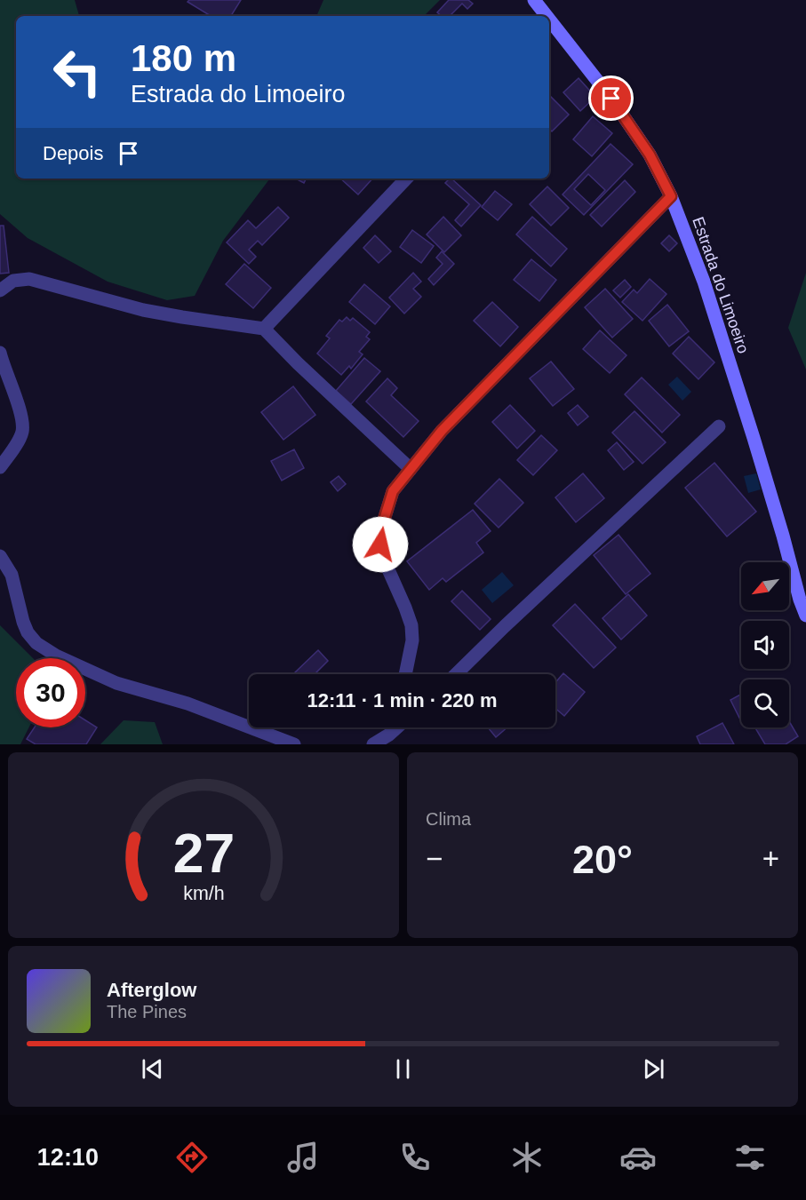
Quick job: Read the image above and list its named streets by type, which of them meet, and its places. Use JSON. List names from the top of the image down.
{
  "streets": {
    "street": ["Estrada do Limoeiro"]
  },
  "north": "bottom left",
  "page": {
    "turn": ["180 m", "Estrada do Limoeiro"],
    "then": "Depois",
    "limit": "30",
    "trip": "12:11 · 1 min · 220 m",
    "tile": "Clima",
    "heat": ["−", "20°", "+"],
    "song": ["Afterglow", "The Pines"],
    "tabs": "12:10",
    "gauge": ["27", "km/h"]
  }
}
